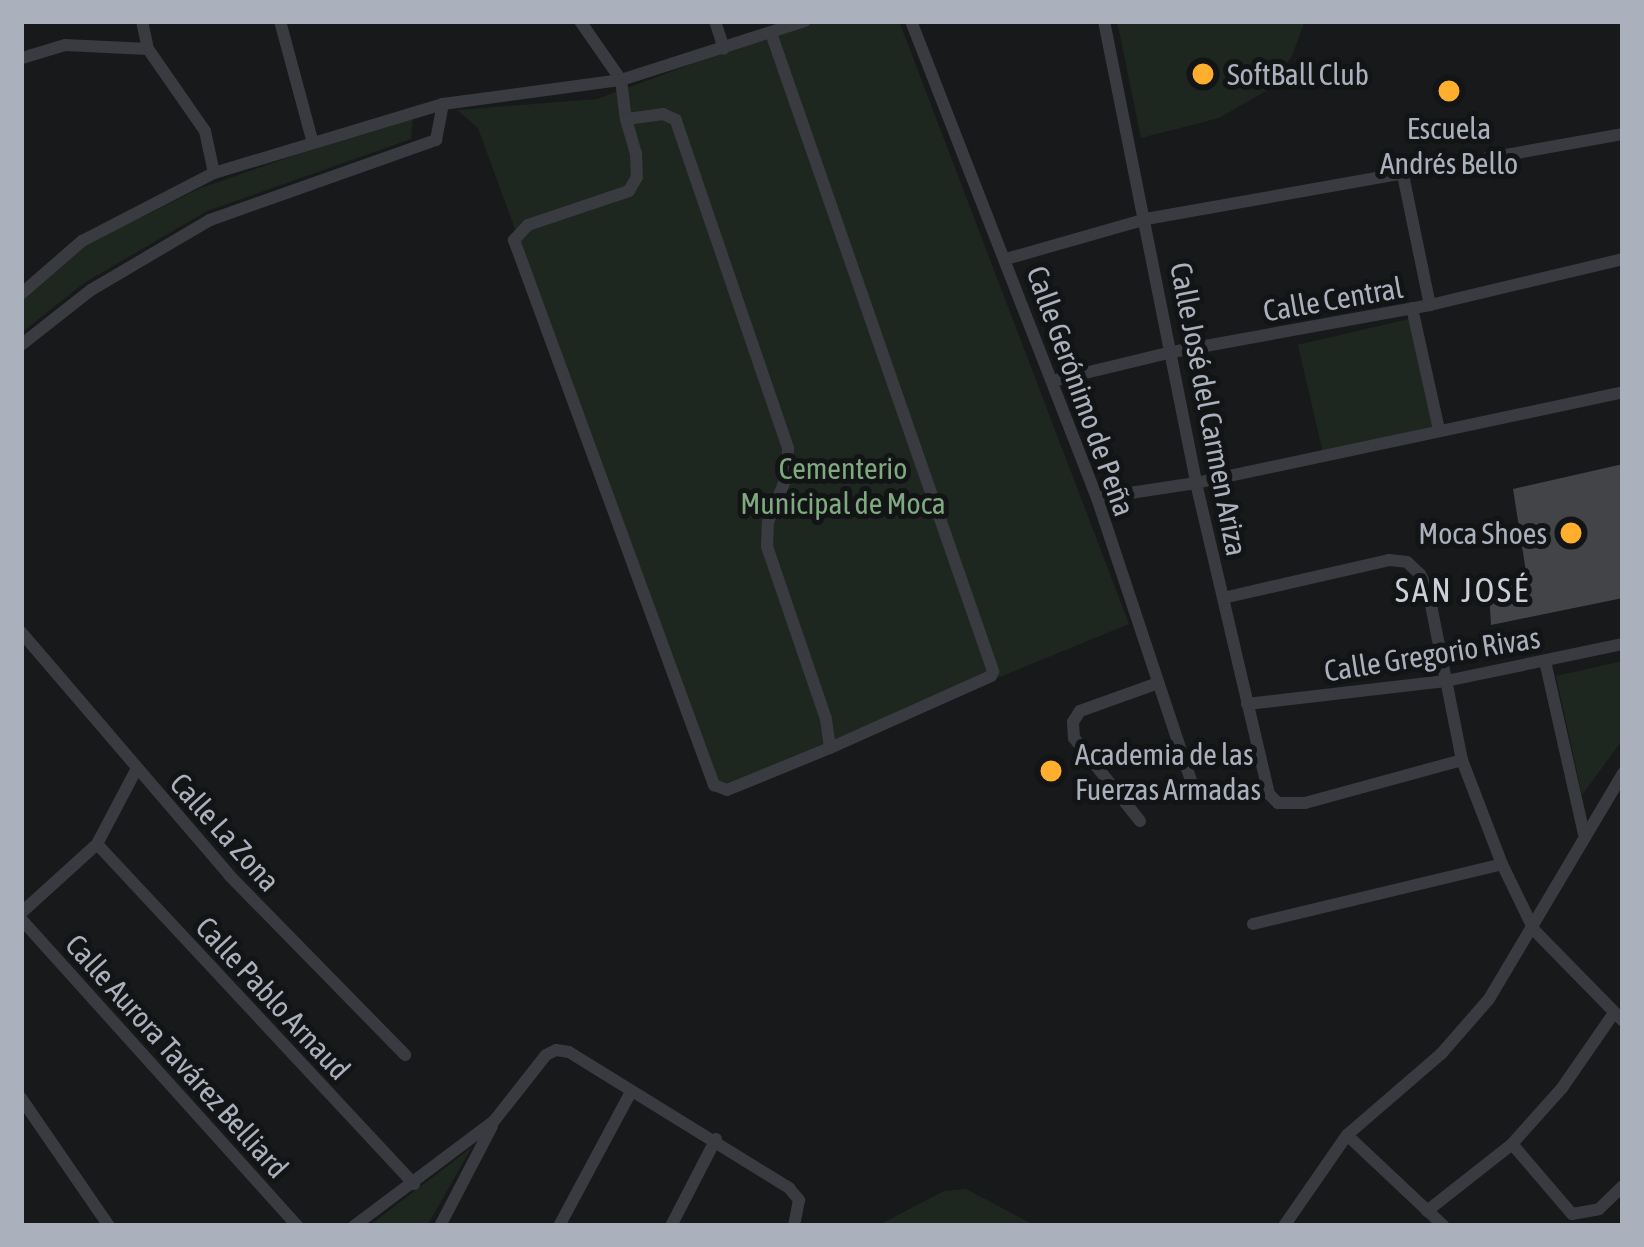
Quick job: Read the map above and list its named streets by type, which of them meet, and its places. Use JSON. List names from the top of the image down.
{
  "streets": {
    "street": [
      "Calle Central",
      "Calle Gerónimo de Peña",
      "Calle José del Carmen Ariza",
      "Calle Gregorio Rivas",
      "Calle La Zona",
      "Calle Pablo Arnaud",
      "Calle Aurora Tavárez Belliard"
    ]
  },
  "crossings": [
    ["Calle Central", "Calle Gerónimo de Peña"],
    ["Calle Central", "Calle José del Carmen Ariza"],
    ["Calle José del Carmen Ariza", "Calle Gregorio Rivas"]
  ],
  "districts": ["SAN JOSÉ"],
  "parks": ["Cementerio Municipal de Moca"],
  "places": [
    "SoftBall Club",
    "Escuela Andrés Bello",
    "Moca Shoes",
    "Academia de las Fuerzas Armadas"
  ]
}
